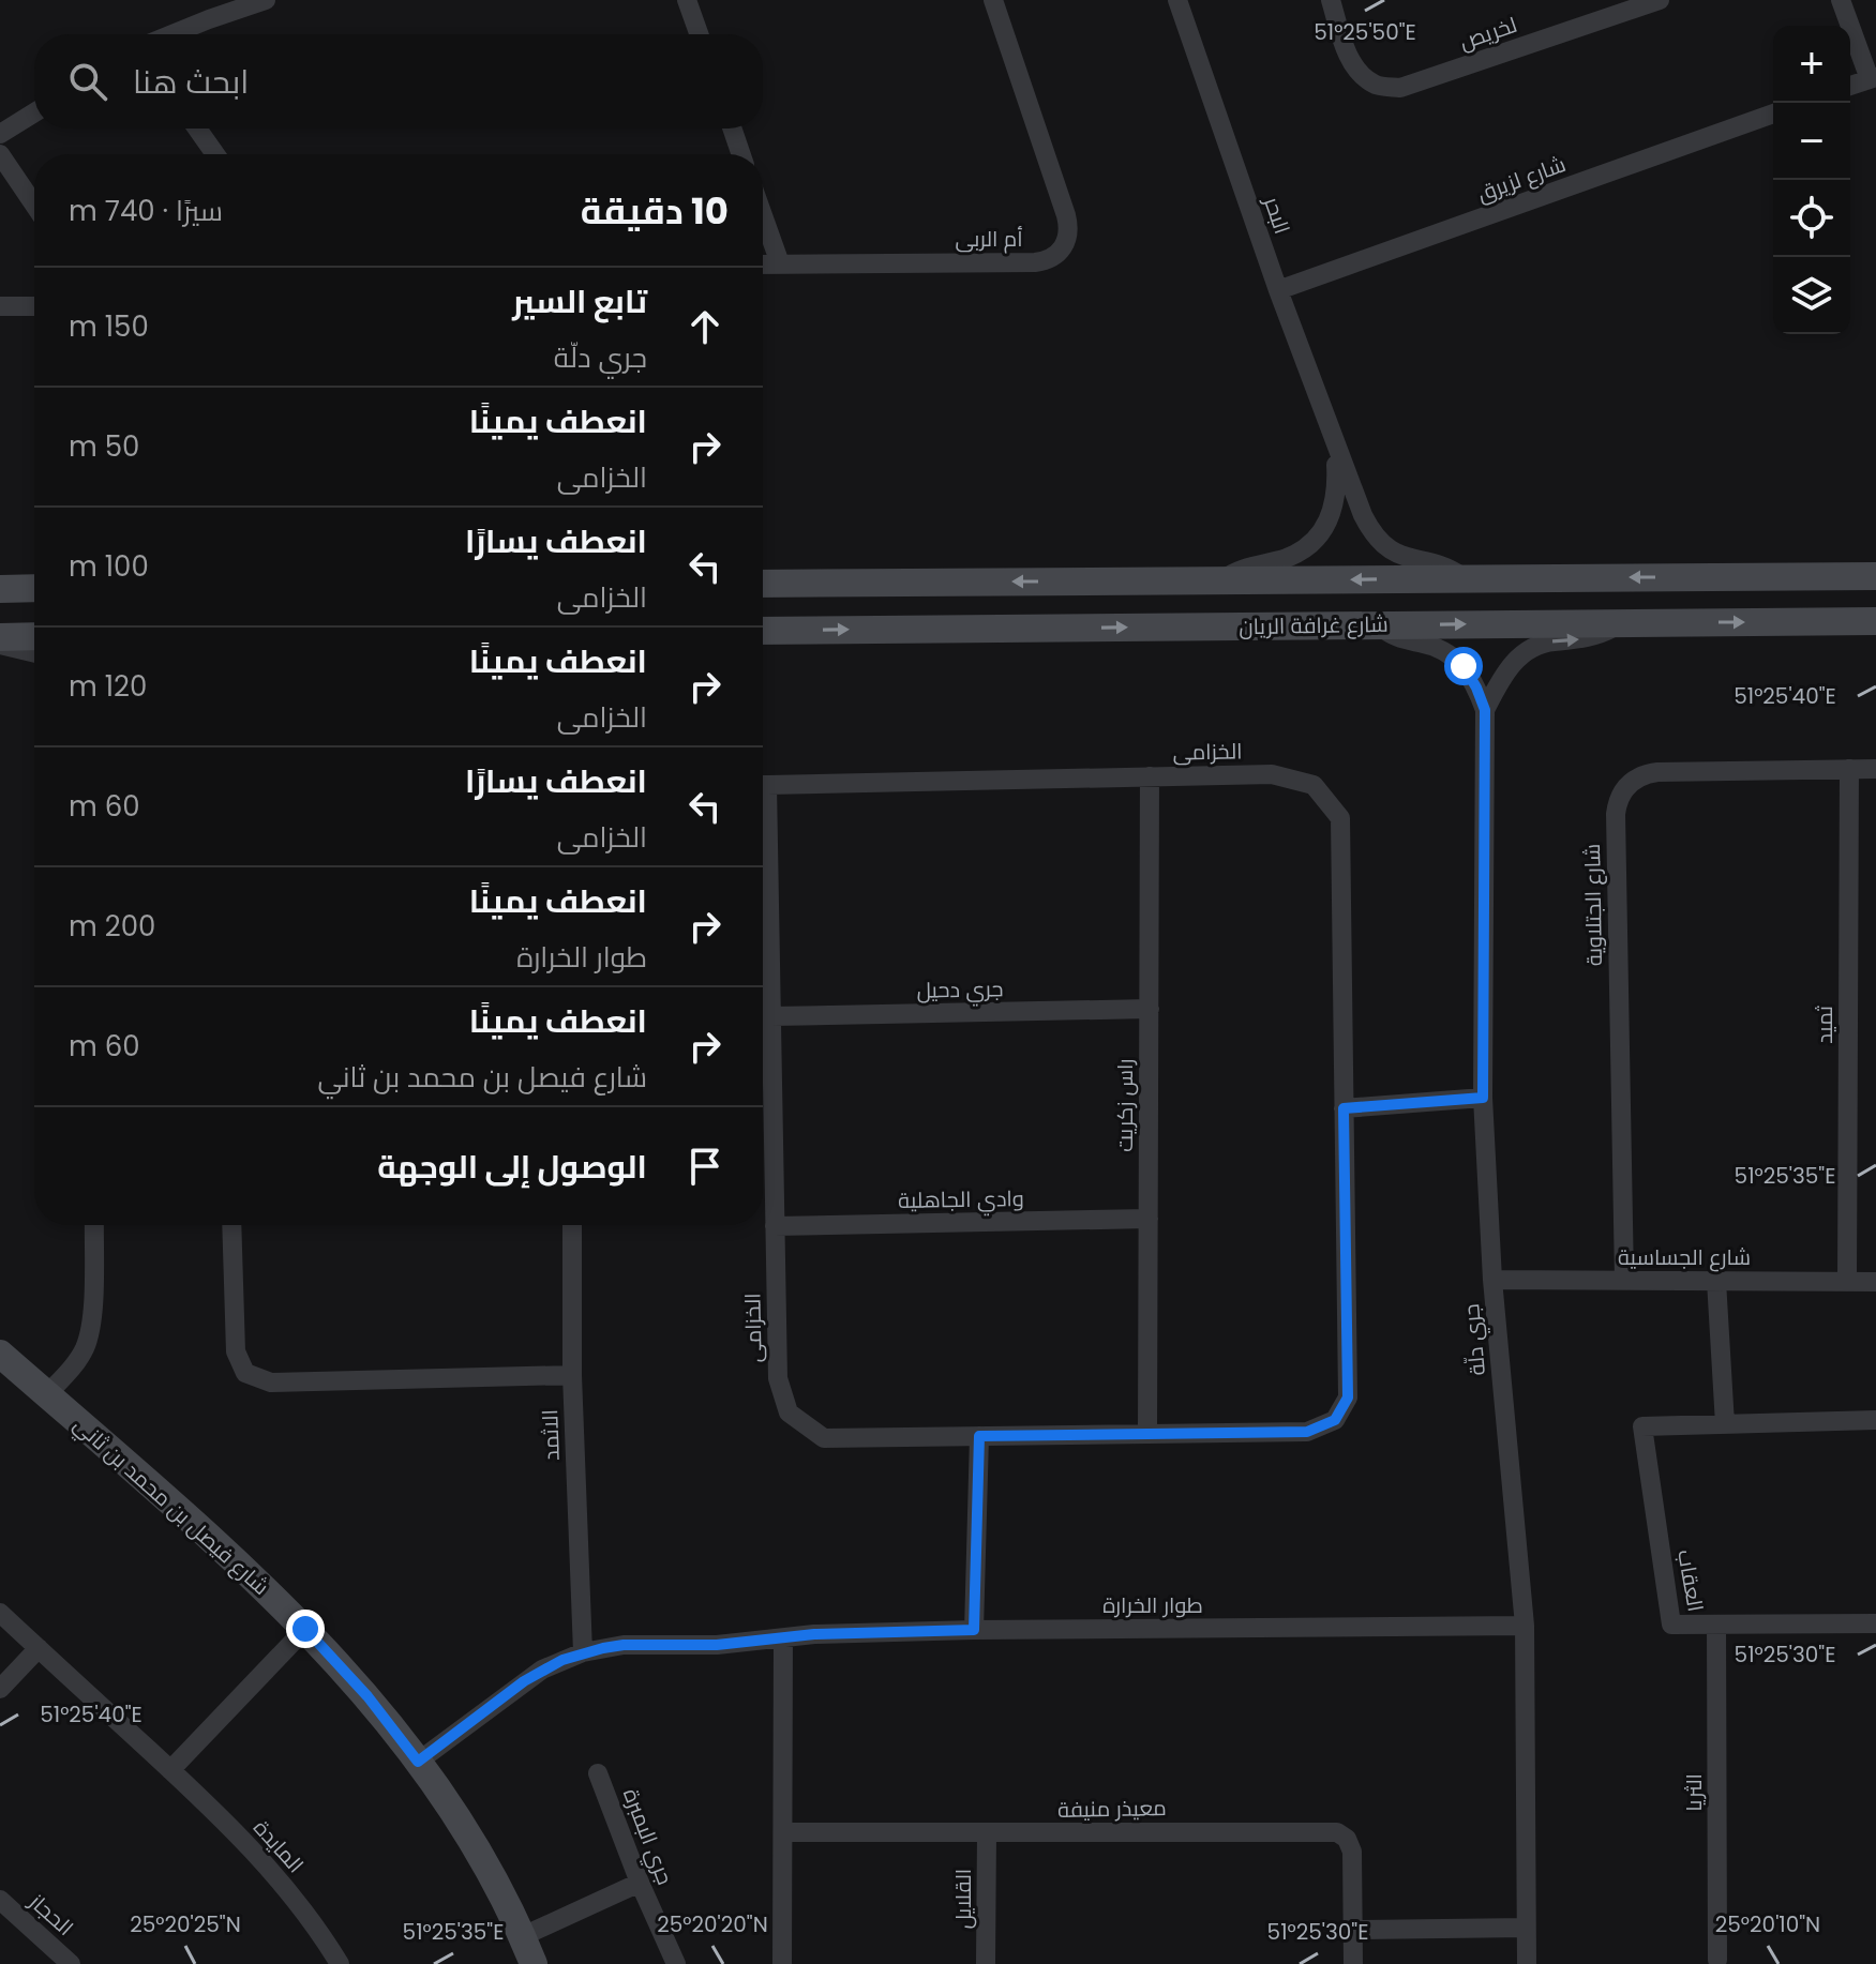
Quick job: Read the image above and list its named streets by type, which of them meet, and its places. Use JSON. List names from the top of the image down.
{
  "streets": {
    "main road": ["شارع غرافة الريان", "شارع فيصل بن محمد بن ثاني"],
    "street": [
      "لخريص",
      "شارع لزيرق",
      "البحر",
      "أم الربى",
      "الخزامى",
      "شارع الجتلاوية",
      "جري دحيل",
      "ثميد",
      "راس زكريت",
      "وادي الجاهلية",
      "شارع الجساسية",
      "جري دلّة",
      "الاثمد",
      "العقاب",
      "طوار الخرارة",
      "الثريا",
      "معيذر منيفة",
      "جري البمبرة",
      "المايدة",
      "القلايل",
      "الحجاز"
    ]
  },
  "crossings": [
    ["شارع لزيرق", "البحر"],
    ["شارع غرافة الريان", "جري دلّة"],
    ["الخزامى", "جري دحيل"],
    ["الخزامى", "راس زكريت"],
    ["الخزامى", "وادي الجاهلية"],
    ["شارع الجتلاوية", "ثميد"],
    ["شارع الجتلاوية", "شارع الجساسية"],
    ["جري دحيل", "راس زكريت"],
    ["ثميد", "شارع الجساسية"],
    ["راس زكريت", "وادي الجاهلية"],
    ["شارع الجساسية", "جري دلّة"],
    ["جري دلّة", "طوار الخرارة"],
    ["الاثمد", "طوار الخرارة"],
    ["شارع فيصل بن محمد بن ثاني", "طوار الخرارة"],
    ["العقاب", "الثريا"],
    ["معيذر منيفة", "القلايل"]
  ],
  "page": {
    "map_buttons": ["+", "−"],
    "search": "ابحث هنا",
    "heading": ["10 دقيقة", "سيرًا · 740 m"],
    "list": [
      ["تابع السير", "جري دلّة", "150 m"],
      ["انعطف يمينًا", "الخزامى", "50 m"],
      ["انعطف يسارًا", "الخزامى", "100 m"],
      ["انعطف يمينًا", "الخزامى", "120 m"],
      ["انعطف يسارًا", "الخزامى", "60 m"],
      ["انعطف يمينًا", "طوار الخرارة", "200 m"],
      ["انعطف يمينًا", "شارع فيصل بن محمد بن ثاني", "60 m"],
      "الوصول إلى الوجهة"
    ]
  },
  "coordinates": [
    "51°25'50\"E",
    "51°25'40\"E",
    "51°25'35\"E",
    "51°25'30\"E",
    "25°20'25\"N",
    "25°20'20\"N",
    "25°20'10\"N"
  ]
}
